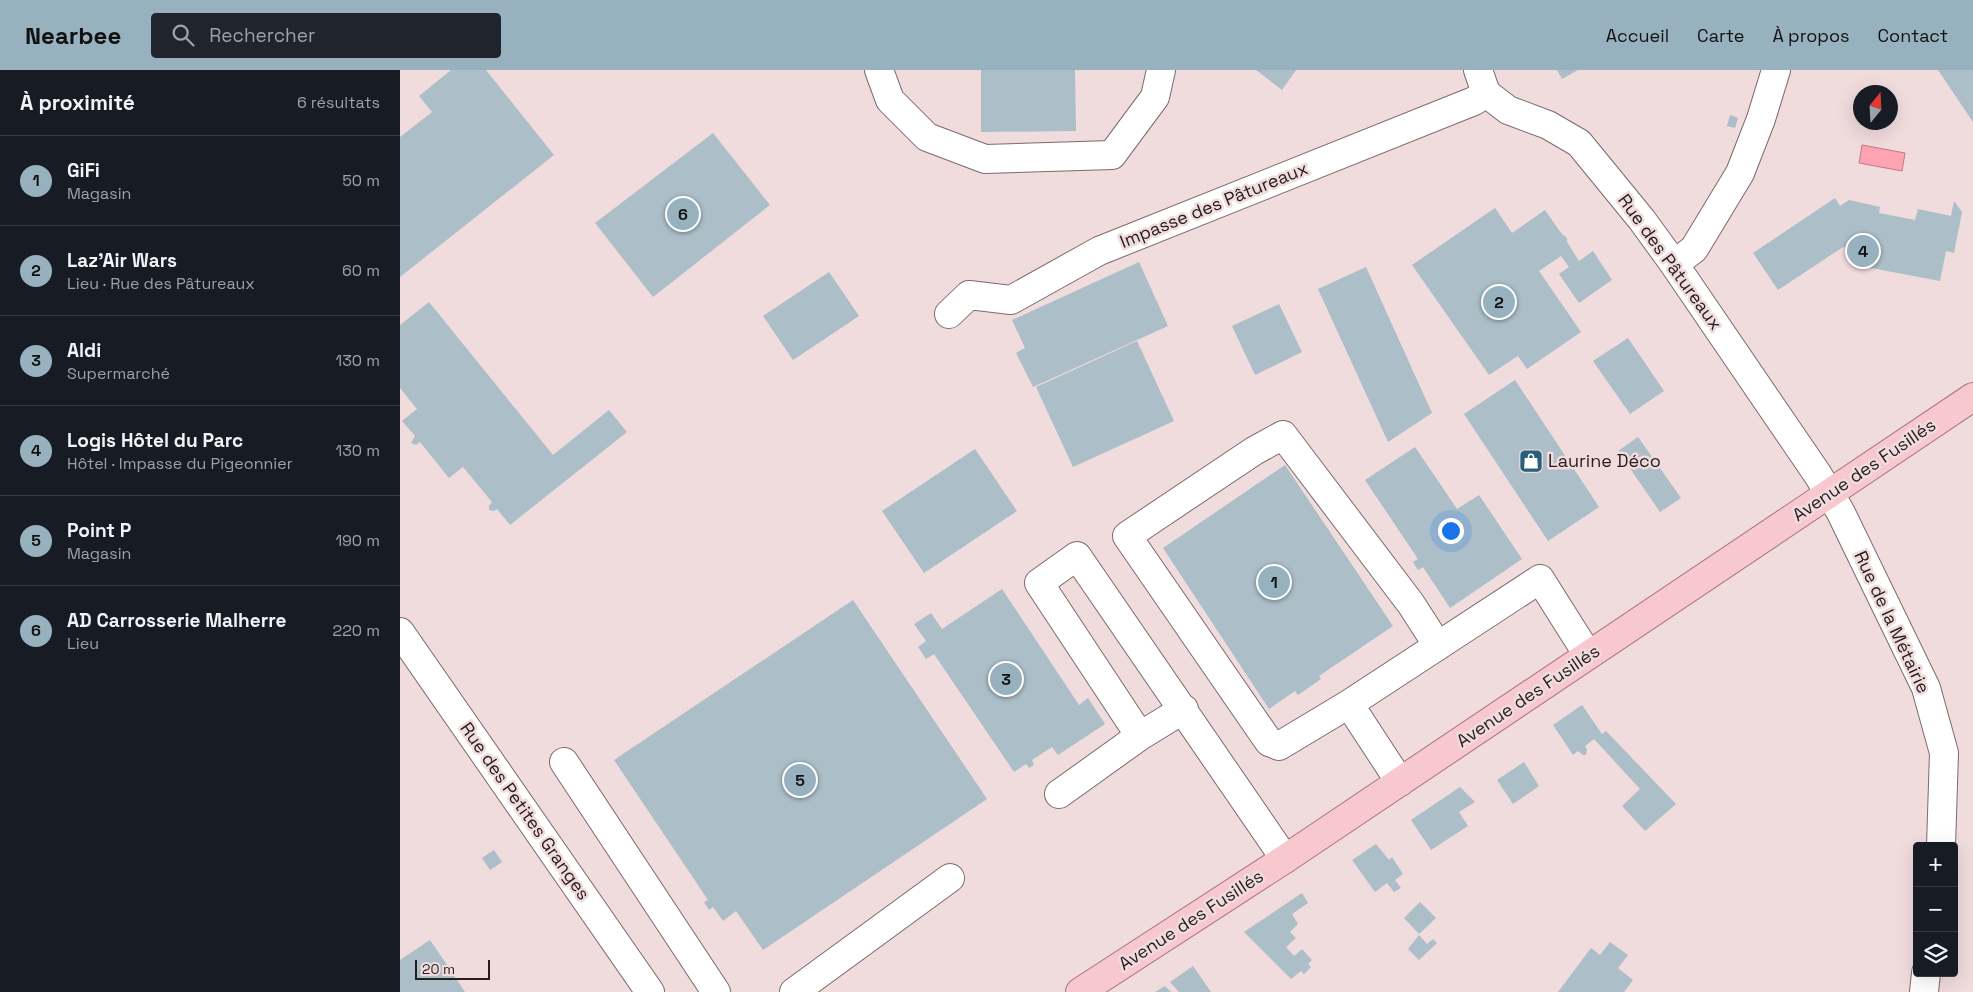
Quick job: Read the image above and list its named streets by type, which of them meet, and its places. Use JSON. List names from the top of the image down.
{
  "streets": {
    "main road": ["Avenue des Fusillés"],
    "street": [
      "Impasse des Pâtureaux",
      "Rue des Pâtureaux",
      "Rue de la Métairie",
      "Rue des Petites Granges"
    ]
  },
  "crossings": [
    ["Impasse des Pâtureaux", "Rue des Pâtureaux"],
    ["Rue des Pâtureaux", "Avenue des Fusillés"],
    ["Rue des Pâtureaux", "Rue de la Métairie"],
    ["Avenue des Fusillés", "Rue de la Métairie"]
  ],
  "places": {
    "shop": ["Laurine Déco"]
  },
  "scale_bar": "20 m",
  "north": "top",
  "page": {
    "header": "Nearbee",
    "search": "Rechercher",
    "nav": [
      "Accueil",
      "Carte",
      "À propos",
      "Contact"
    ],
    "heading": ["À proximité", "6 résultats"],
    "list": [
      {
        "mark": "1",
        "name": "GiFi",
        "note": "Magasin",
        "value": "50 m"
      },
      {
        "mark": "2",
        "name": "Laz'Air Wars",
        "note": "Lieu · Rue des Pâtureaux",
        "value": "60 m"
      },
      {
        "mark": "3",
        "name": "Aldi",
        "note": "Supermarché",
        "value": "130 m"
      },
      {
        "mark": "4",
        "name": "Logis Hôtel du Parc",
        "note": "Hôtel · Impasse du Pigeonnier",
        "value": "130 m"
      },
      {
        "mark": "5",
        "name": "Point P",
        "note": "Magasin",
        "value": "190 m"
      },
      {
        "mark": "6",
        "name": "AD Carrosserie Malherre",
        "note": "Lieu",
        "value": "220 m"
      }
    ],
    "pins": [
      "6",
      "4",
      "2",
      "1",
      "3",
      "5"
    ],
    "map_buttons": ["+", "−"],
    "scale": "20 m"
  }
}
